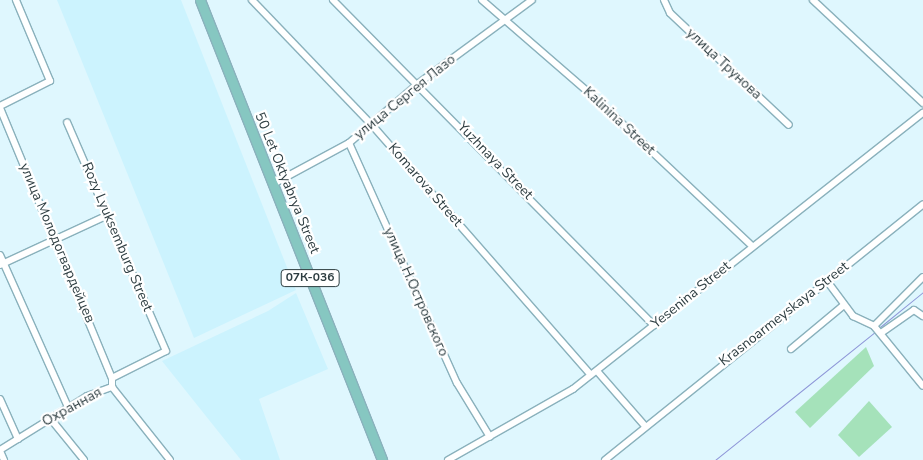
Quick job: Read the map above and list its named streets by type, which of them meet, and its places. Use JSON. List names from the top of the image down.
{
  "streets": {
    "main road": ["50 Let Oktyabrya Street", "07К-036"],
    "street": [
      "улица Трунова",
      "улица Сергея Лазо",
      "Kalinina Street",
      "Yuzhnaya Street",
      "Komarova Street",
      "Rozy Lyuksemburg Street",
      "улица Молодогвардейцев",
      "улица Н.Островского",
      "Yesenina Street",
      "Krasnoarmeyskaya Street",
      "Охранная"
    ]
  },
  "crossings": [
    ["улица Сергея Лазо", "Kalinina Street"],
    ["улица Сергея Лазо", "Yuzhnaya Street"],
    ["улица Сергея Лазо", "50 Let Oktyabrya Street"],
    ["улица Сергея Лазо", "Komarova Street"],
    ["улица Сергея Лазо", "улица Н.Островского"],
    ["Kalinina Street", "Yesenina Street"],
    ["Yuzhnaya Street", "Yesenina Street"],
    ["Komarova Street", "Yesenina Street"],
    ["Komarova Street", "Krasnoarmeyskaya Street"],
    ["Rozy Lyuksemburg Street", "Охранная"],
    ["улица Молодогвардейцев", "Охранная"],
    ["улица Н.Островского", "Yesenina Street"]
  ]
}
